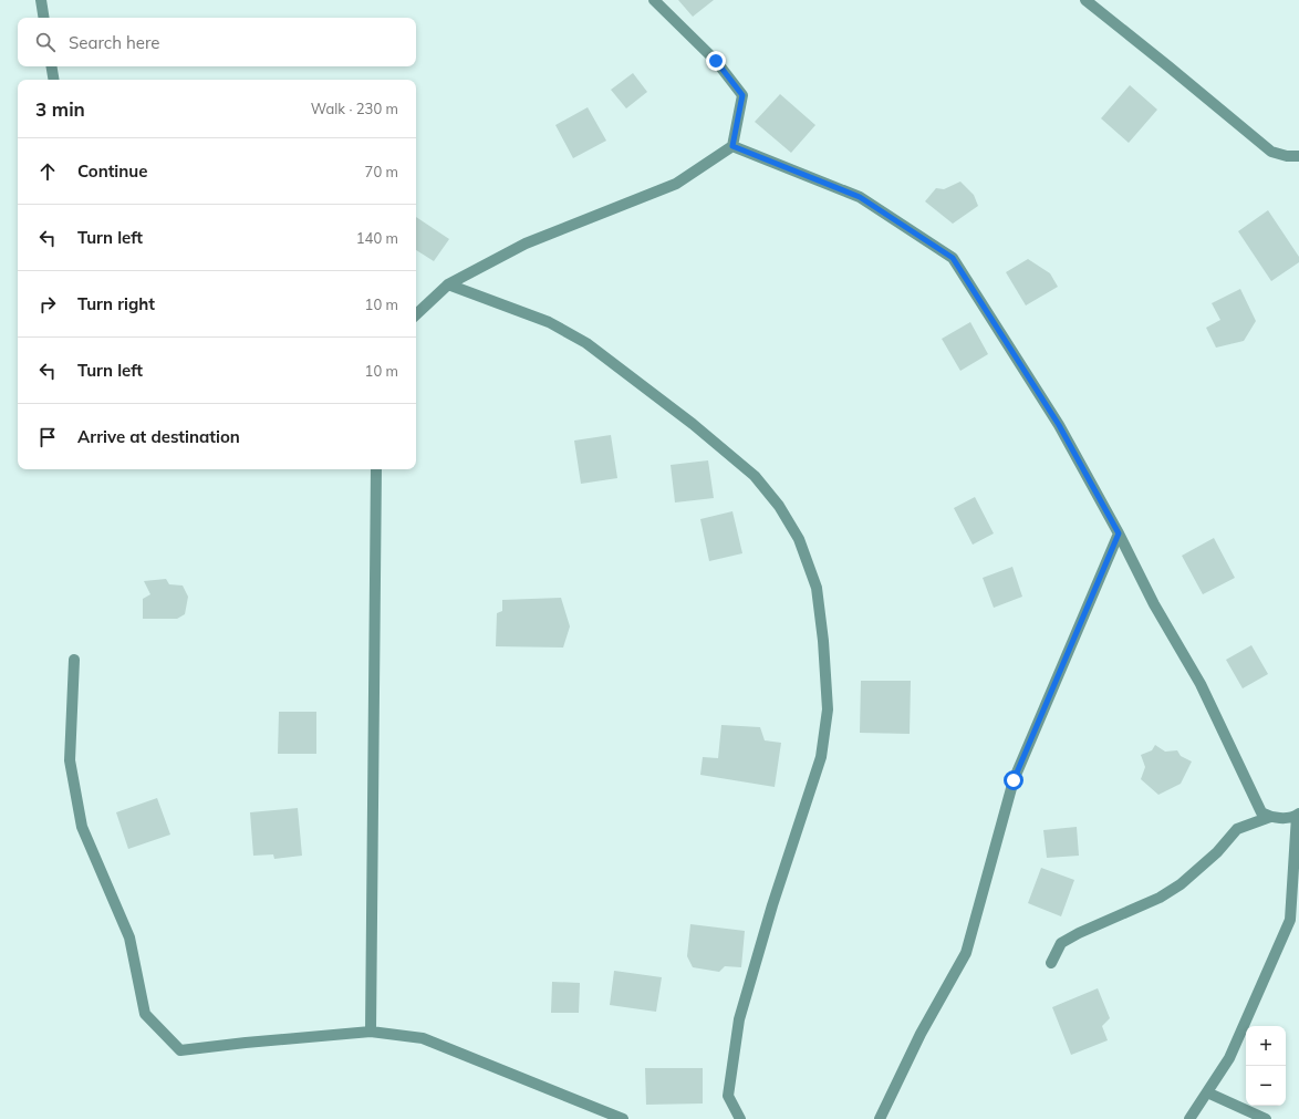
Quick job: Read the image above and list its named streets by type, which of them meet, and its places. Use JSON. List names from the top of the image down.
{
  "page": {
    "search": "Search here",
    "heading": ["3 min", "Walk · 230 m"],
    "list": [
      ["Continue", "70 m"],
      ["Turn left", "140 m"],
      ["Turn right", "10 m"],
      ["Turn left", "10 m"],
      "Arrive at destination"
    ],
    "map_buttons": ["+", "−"]
  }
}
